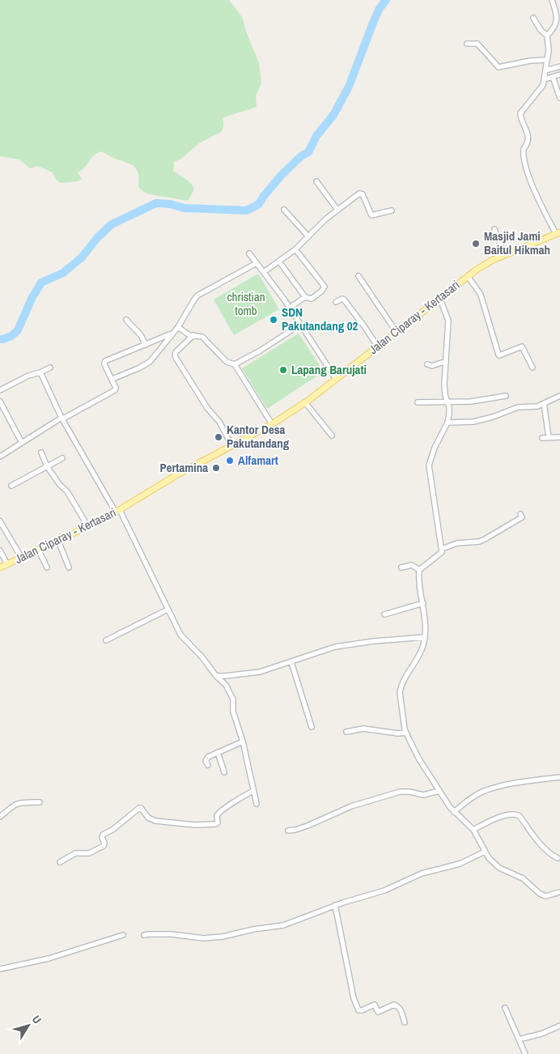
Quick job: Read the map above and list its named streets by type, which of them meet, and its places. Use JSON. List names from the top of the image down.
{
  "streets": {
    "main road": ["Jalan Ciparay - Kertasari"]
  },
  "parks": ["christian tomb"],
  "places": [
    "Masjid Jami Baitul Hikmah",
    "SDN Pakutandang 02",
    "Lapang Barujati",
    "Kantor Desa Pakutandang",
    "Alfamart",
    "Pertamina"
  ],
  "north": "top right"
}
